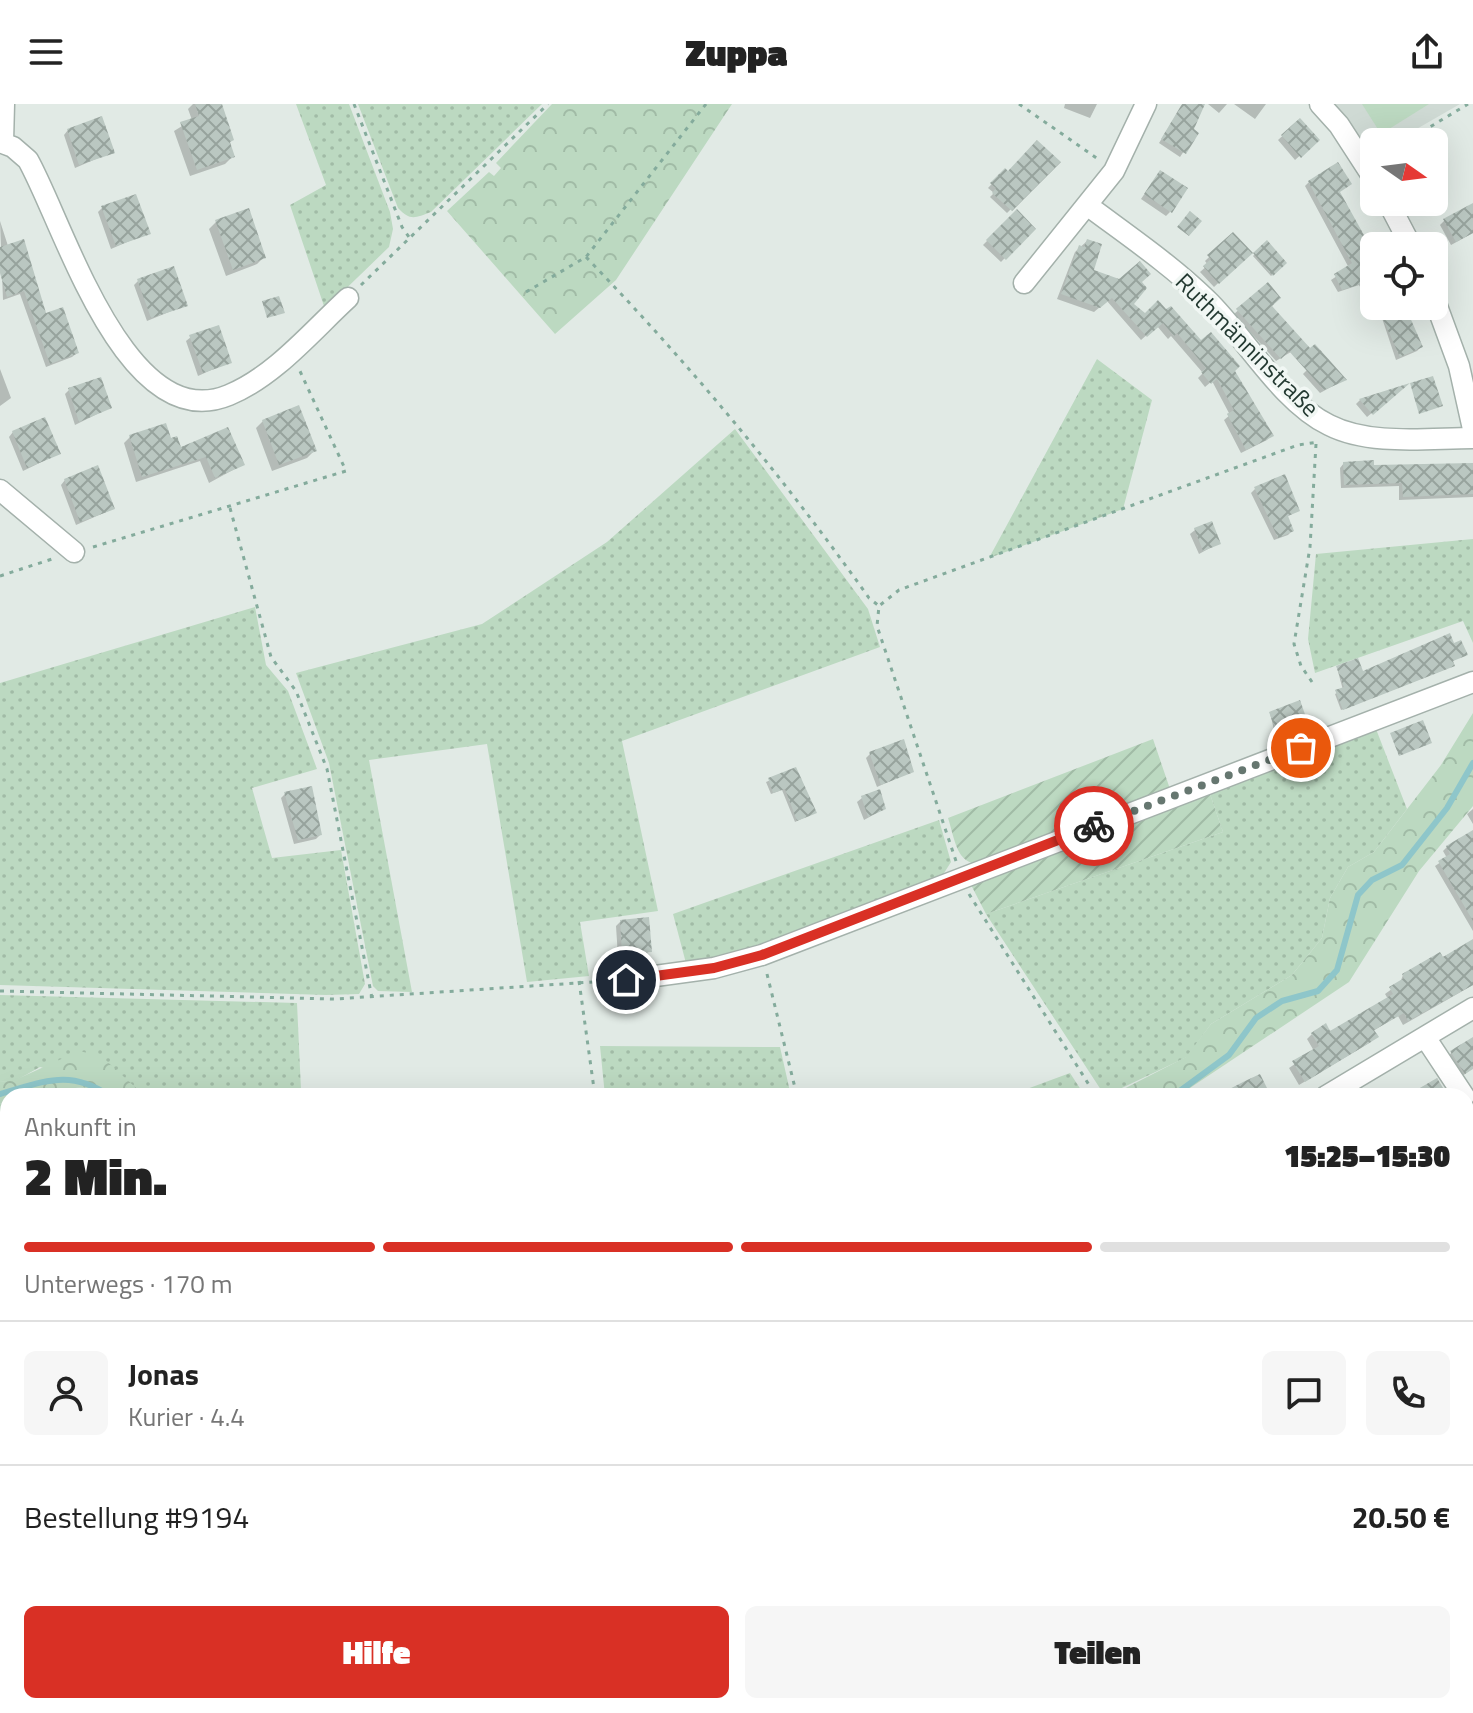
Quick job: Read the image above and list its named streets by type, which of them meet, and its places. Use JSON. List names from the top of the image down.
{
  "streets": {
    "street": ["Ruthmänninstraße"]
  },
  "north": "right",
  "page": {
    "header": "Zuppa",
    "heading": ["2 Min.", "Ankunft in", "15:25–15:30"],
    "panel": [
      "Jonas",
      "Kurier · 4.4",
      "Bestellung #9194",
      "20.50 €"
    ],
    "bar": "Unterwegs · 170 m",
    "buttons": ["Hilfe", "Teilen"]
  }
}
